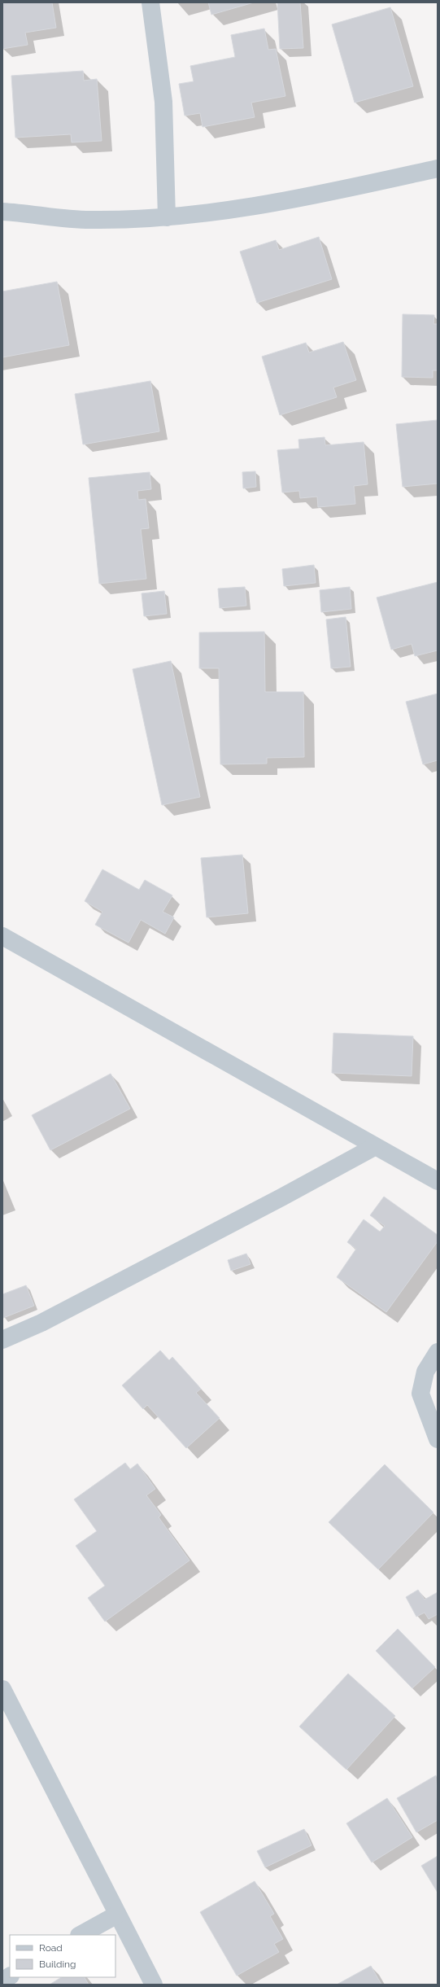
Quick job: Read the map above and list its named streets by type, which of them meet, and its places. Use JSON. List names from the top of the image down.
{
  "legend": ["Road", "Building"]
}
